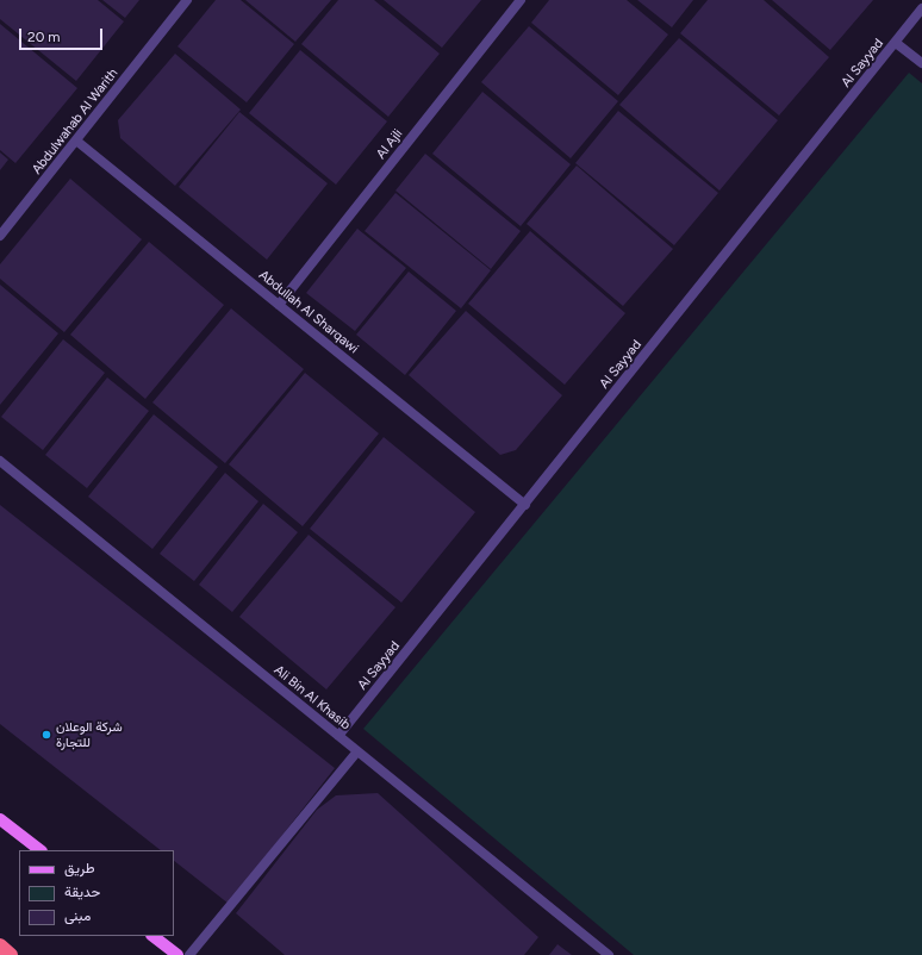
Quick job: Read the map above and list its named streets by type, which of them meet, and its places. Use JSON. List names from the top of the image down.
{
  "streets": {
    "street": [
      "Al Sayyad",
      "Abdulwahab Al Warith",
      "Al Ajli",
      "Abdullah Al Sharqawi",
      "Ali Bin Al Khasib"
    ]
  },
  "crossings": [
    ["Al Sayyad", "Abdullah Al Sharqawi"],
    ["Al Sayyad", "Ali Bin Al Khasib"],
    ["Abdulwahab Al Warith", "Abdullah Al Sharqawi"],
    ["Al Ajli", "Abdullah Al Sharqawi"]
  ],
  "places": ["شركة الوعلان للتجارة"],
  "legend": ["طريق", "حديقة", "مبنى"],
  "scale_bar": "20 m"
}
